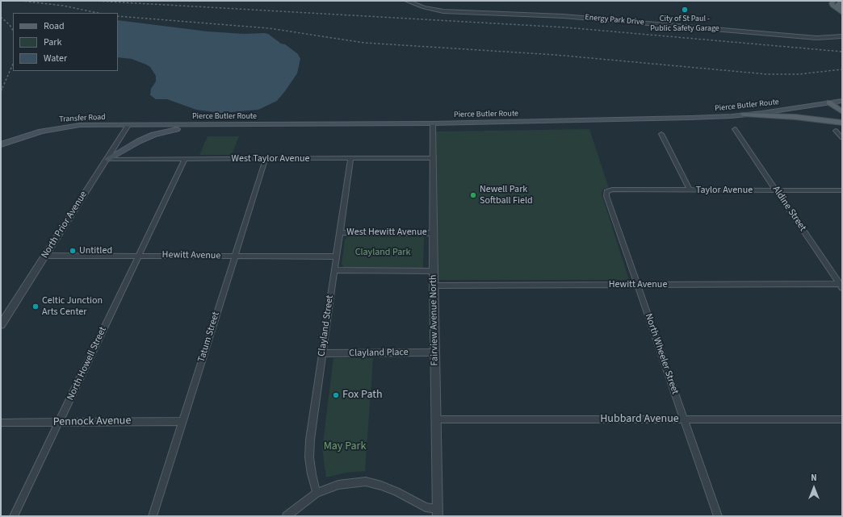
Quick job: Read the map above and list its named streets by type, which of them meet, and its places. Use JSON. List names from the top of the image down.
{
  "streets": {
    "main road": ["Pierce Butler Route", "Transfer Road"],
    "street": [
      "Energy Park Drive",
      "West Taylor Avenue",
      "Taylor Avenue",
      "Aldine Street",
      "North Prior Avenue",
      "West Hewitt Avenue",
      "Hewitt Avenue",
      "Fairview Avenue North",
      "Clayland Street",
      "Tatum Street",
      "Clayland Place",
      "North Wheeler Street",
      "North Howell Street",
      "Hubbard Avenue",
      "Pennock Avenue"
    ]
  },
  "crossings": [
    ["Pierce Butler Route", "Transfer Road"],
    ["Pierce Butler Route", "North Prior Avenue"],
    ["Pierce Butler Route", "Fairview Avenue North"],
    ["Transfer Road", "North Prior Avenue"],
    ["West Taylor Avenue", "North Prior Avenue"],
    ["West Taylor Avenue", "Fairview Avenue North"],
    ["West Taylor Avenue", "Clayland Street"],
    ["West Taylor Avenue", "Tatum Street"],
    ["West Taylor Avenue", "North Howell Street"],
    ["Taylor Avenue", "Aldine Street"],
    ["Taylor Avenue", "North Wheeler Street"],
    ["Aldine Street", "Hewitt Avenue"],
    ["North Prior Avenue", "Hewitt Avenue"],
    ["West Hewitt Avenue", "Fairview Avenue North"],
    ["West Hewitt Avenue", "Clayland Street"],
    ["Hewitt Avenue", "Fairview Avenue North"],
    ["Hewitt Avenue", "Clayland Street"],
    ["Hewitt Avenue", "Tatum Street"],
    ["Hewitt Avenue", "North Wheeler Street"],
    ["Hewitt Avenue", "North Howell Street"],
    ["Fairview Avenue North", "Clayland Place"],
    ["Fairview Avenue North", "Hubbard Avenue"],
    ["Clayland Street", "Clayland Place"],
    ["Tatum Street", "Pennock Avenue"],
    ["North Wheeler Street", "Hubbard Avenue"],
    ["North Howell Street", "Pennock Avenue"]
  ],
  "parks": ["Clayland Park", "May Park"],
  "places": [
    "City of St Paul - Public Safety Garage",
    "Newell Park Softball Field",
    "Untitled",
    "Celtic Junction Arts Center",
    "Fox Path"
  ],
  "legend": ["Road", "Park", "Water"],
  "north": "top"
}
